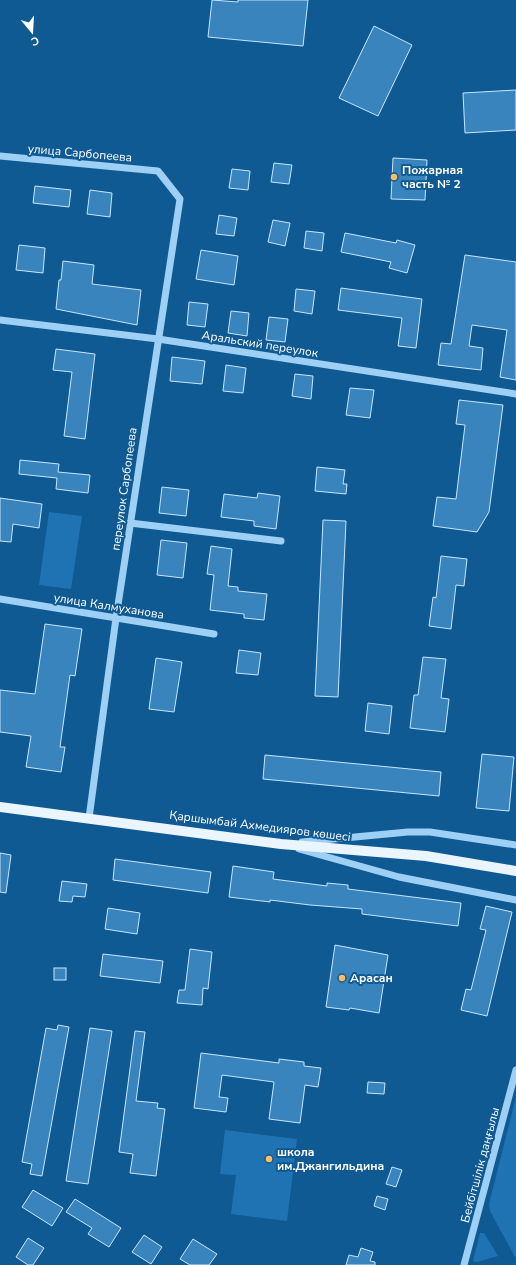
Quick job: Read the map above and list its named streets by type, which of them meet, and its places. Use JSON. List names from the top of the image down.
{
  "streets": {
    "main road": ["Қаршымбай Ахмедияров көшесі"],
    "street": [
      "улица Сарбопеева",
      "Аральский переулок",
      "переулок Сарбопеева",
      "улица Калмуханова",
      "Бейбітшілік даңғылы"
    ]
  },
  "crossings": [
    ["улица Сарбопеева", "переулок Сарбопеева"],
    ["Аральский переулок", "переулок Сарбопеева"],
    ["переулок Сарбопеева", "улица Калмуханова"],
    ["переулок Сарбопеева", "Қаршымбай Ахмедияров көшесі"]
  ],
  "places": ["Пожарная часть № 2", "Арасан", "школа им.Джангильдина"],
  "north": "bottom"
}
